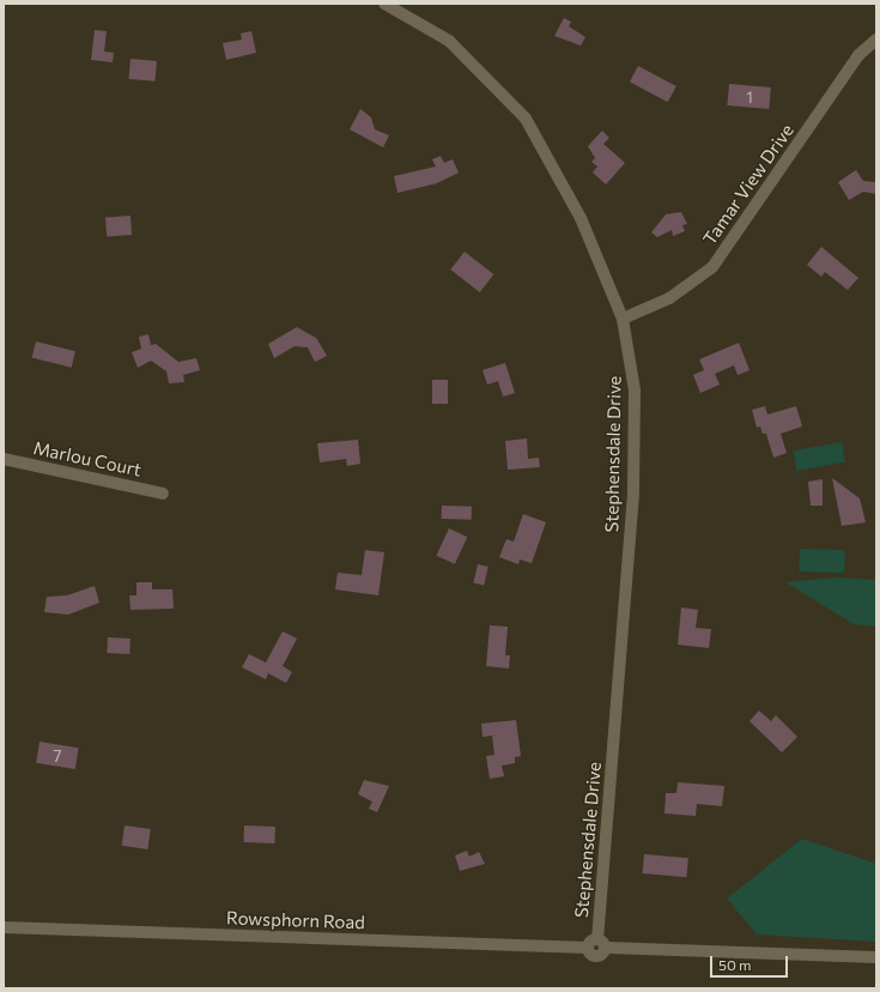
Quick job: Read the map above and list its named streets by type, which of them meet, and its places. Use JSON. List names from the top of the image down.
{
  "streets": {
    "street": [
      "Tamar View Drive",
      "Stephensdale Drive",
      "Marlou Court",
      "Rowsphorn Road"
    ]
  },
  "crossings": [
    ["Tamar View Drive", "Stephensdale Drive"],
    ["Stephensdale Drive", "Rowsphorn Road"]
  ],
  "house_numbers": ["1", "7"],
  "scale_bar": "50 m"
}
